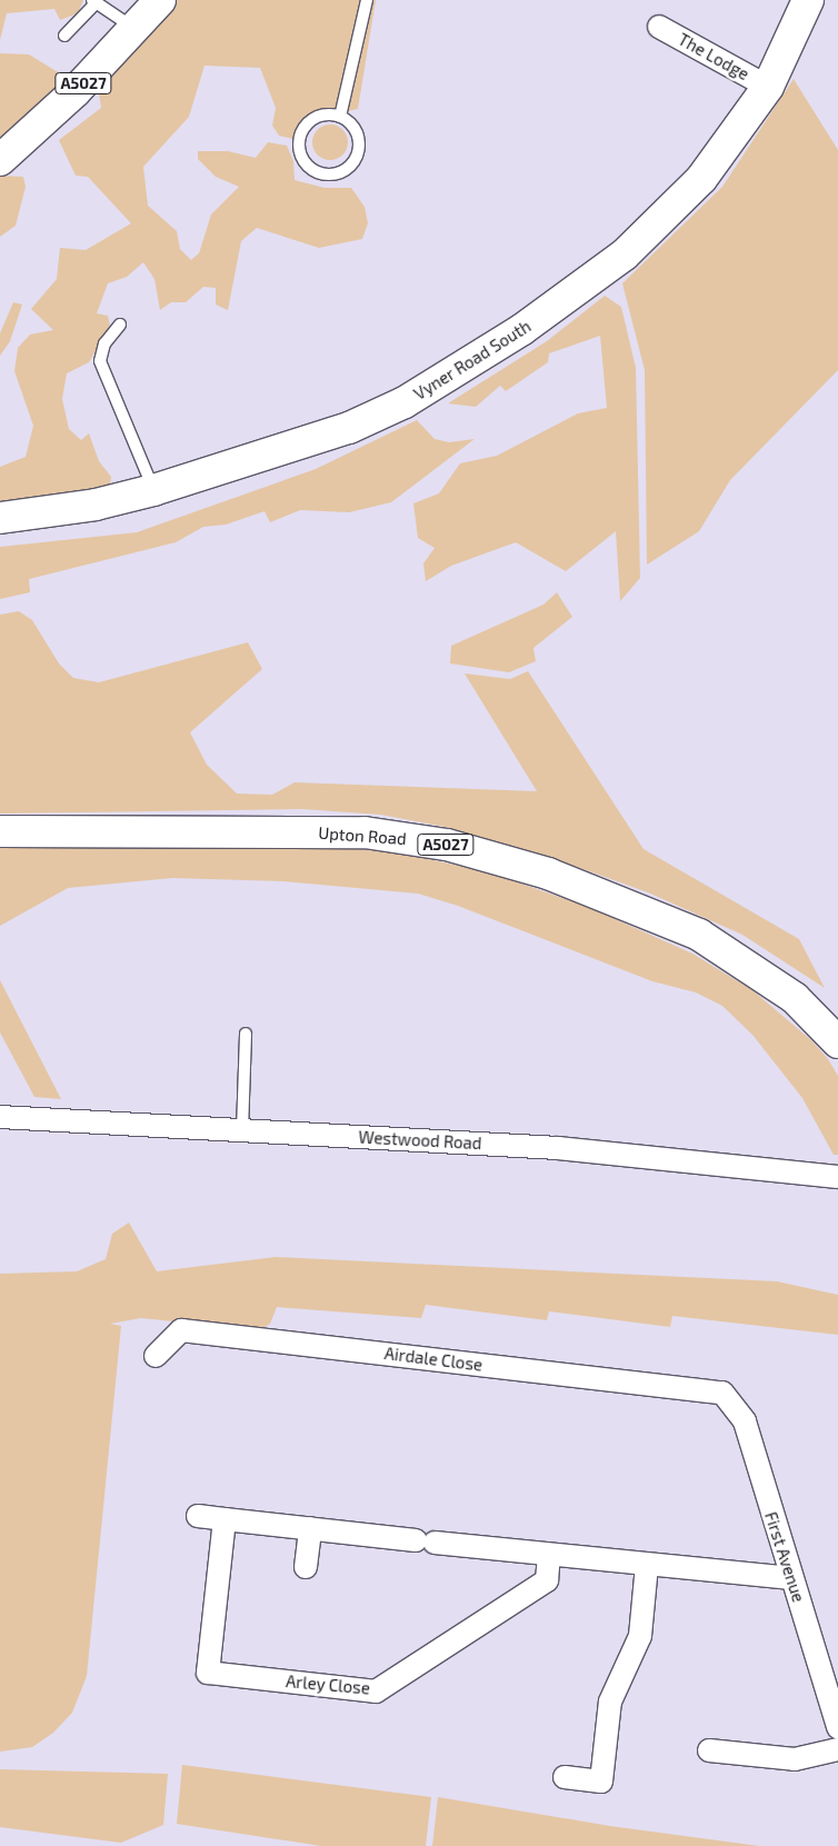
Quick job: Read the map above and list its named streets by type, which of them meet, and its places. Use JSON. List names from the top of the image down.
{
  "streets": {
    "main road": ["A5027", "Vyner Road South", "Upton Road"],
    "street": [
      "The Lodge",
      "Westwood Road",
      "Airdale Close",
      "First Avenue",
      "Arley Close"
    ]
  },
  "crossings": [
    ["The Lodge", "Vyner Road South"],
    ["Airdale Close", "First Avenue"]
  ]
}
